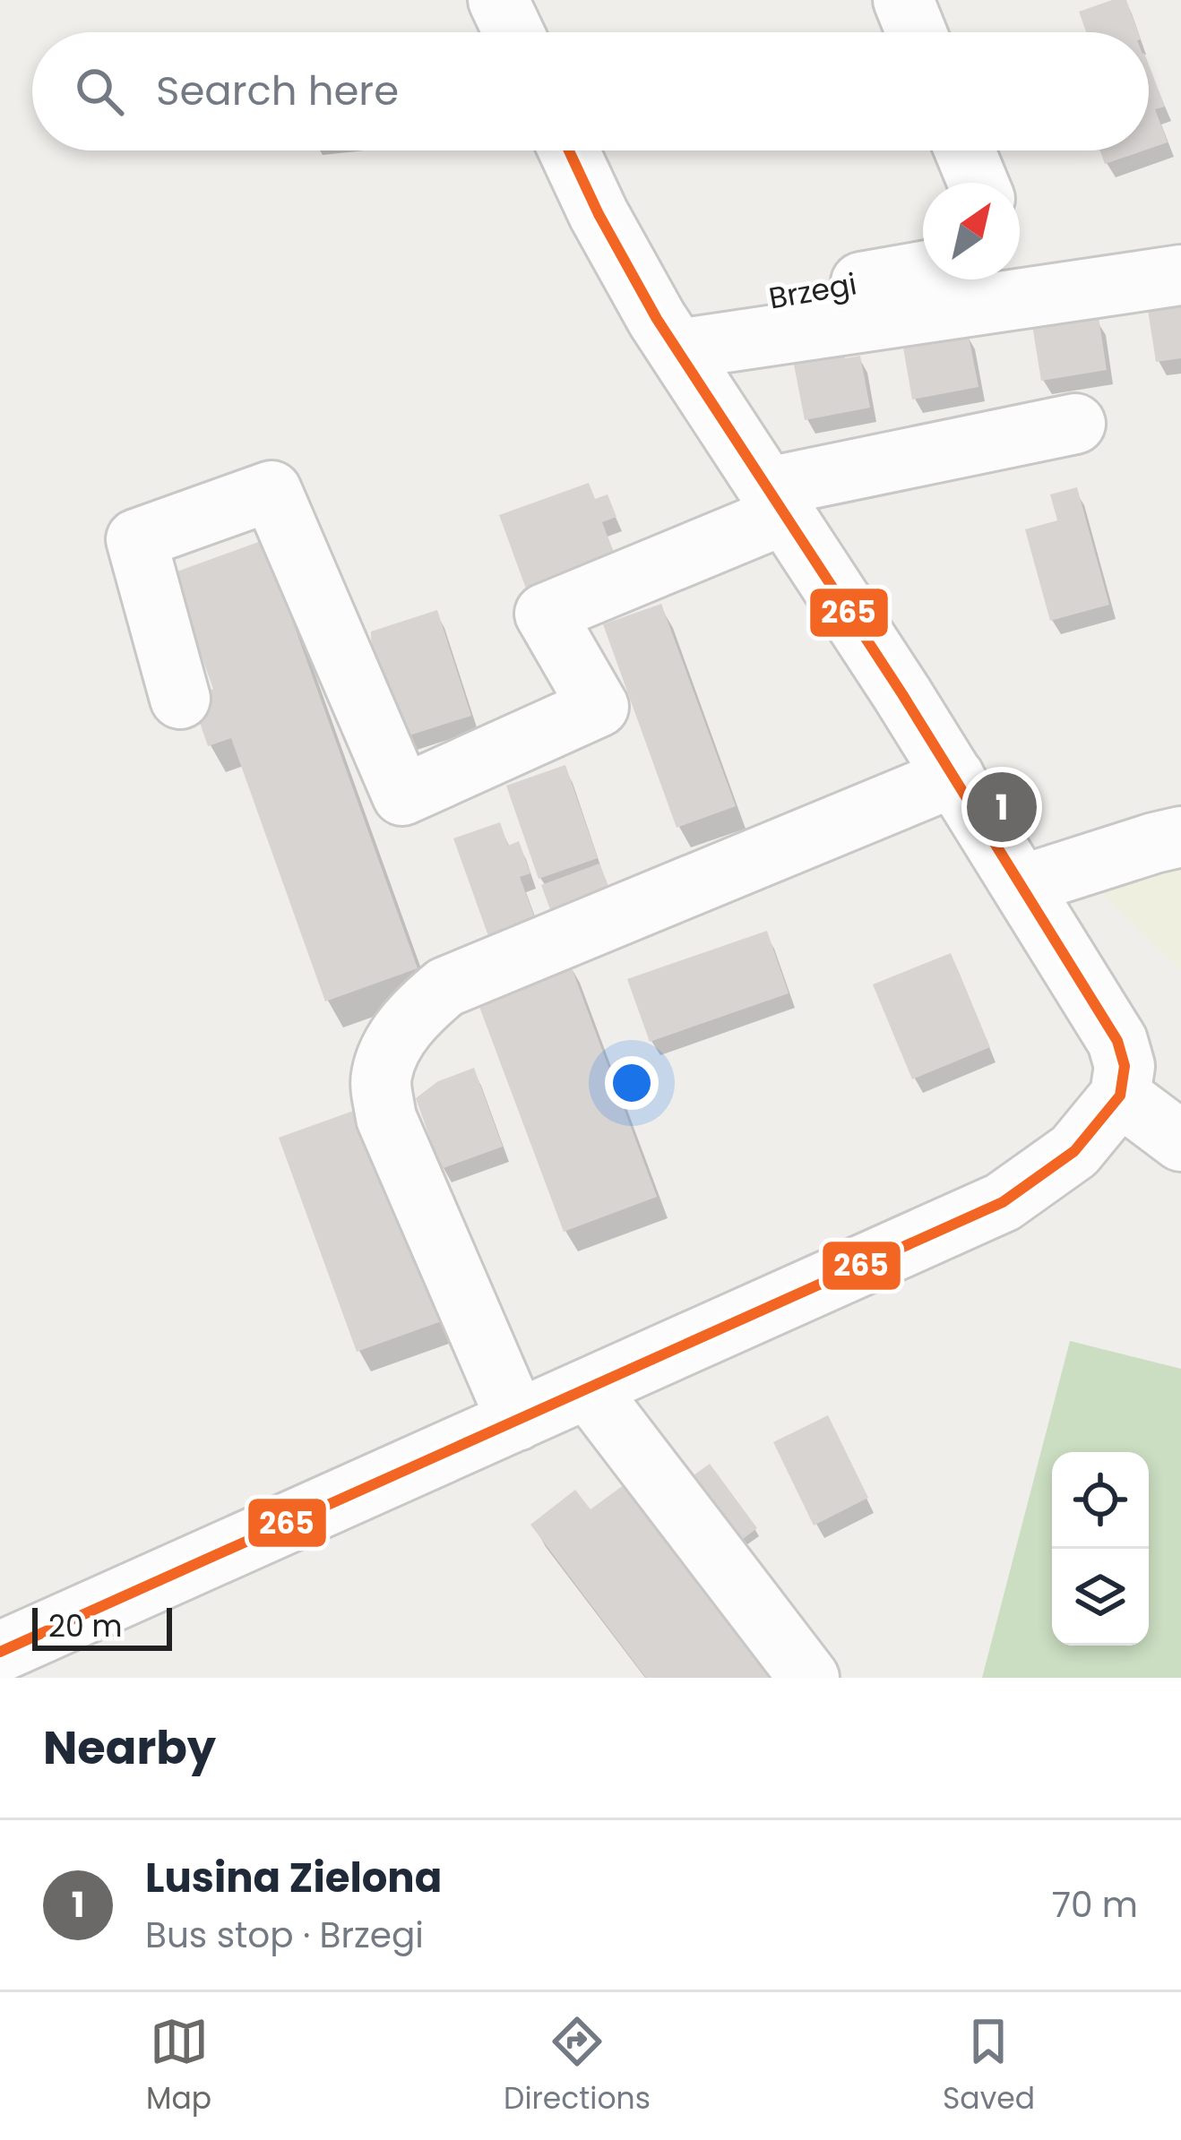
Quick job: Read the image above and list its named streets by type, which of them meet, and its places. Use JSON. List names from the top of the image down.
{
  "streets": {
    "street": ["Brzegi"]
  },
  "lines": ["transit line 265"],
  "scale_bar": "20 m",
  "north": "top right",
  "page": {
    "search": "Search here",
    "pins": "1",
    "scale": "20 m",
    "heading": "Nearby",
    "list": [
      {
        "mark": "1",
        "name": "Lusina Zielona",
        "note": "Bus stop · Brzegi",
        "value": "70 m"
      }
    ],
    "nav": ["Map", "Directions", "Saved"]
  }
}
